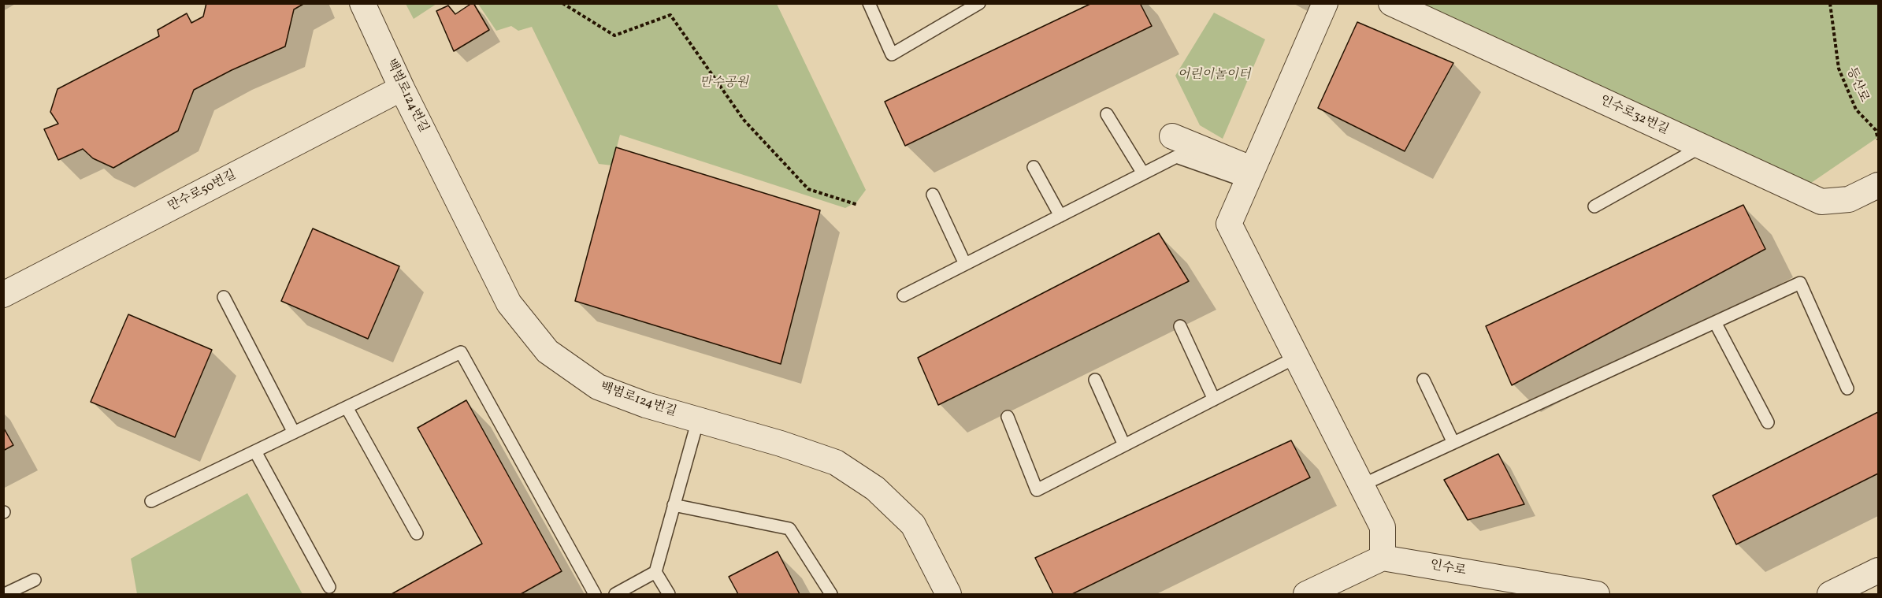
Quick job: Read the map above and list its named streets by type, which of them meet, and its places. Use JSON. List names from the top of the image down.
{
  "streets": {
    "street": [
      "백범로124번길",
      "인수로32번길",
      "만수로50번길",
      "인수로"
    ],
    "path": ["등산로"]
  },
  "crossings": [
    ["백범로124번길", "만수로50번길"]
  ],
  "parks": ["어린이놀이터", "만수공원"]
}
